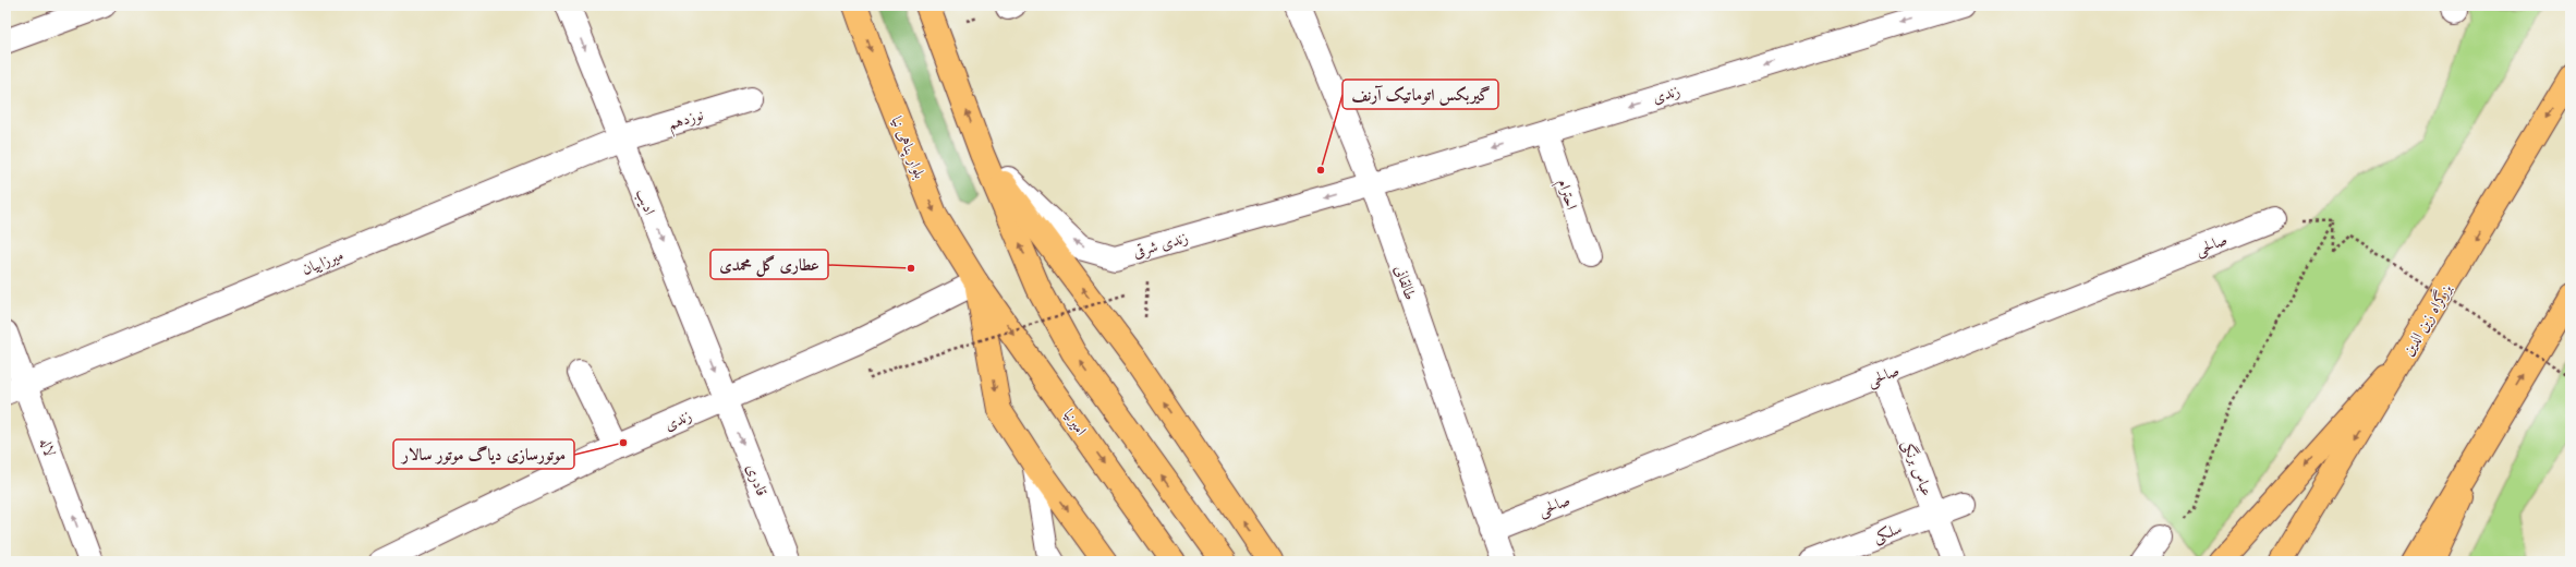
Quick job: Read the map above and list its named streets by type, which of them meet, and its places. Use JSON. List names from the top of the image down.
{
  "streets": {
    "main road": ["بلوار پناهی نیا", "بزرگراه زین الدین", "امیرنیا"],
    "street": [
      "زندی",
      "نوزدهم",
      "ادیب",
      "زندی شرقی",
      "صالحی",
      "میرزاییان",
      "طالقانی",
      "لاله",
      "عباس برنگی",
      "قادری",
      "سلکی"
    ],
    "lane": ["احترام"]
  },
  "crossings": [
    ["زندی", "بلوار پناهی نیا"],
    ["زندی", "احترام"],
    ["زندی", "ادیب"],
    ["زندی", "زندی شرقی"],
    ["زندی", "طالقانی"],
    ["زندی", "امیرنیا"],
    ["زندی", "قادری"],
    ["نوزدهم", "ادیب"],
    ["نوزدهم", "میرزاییان"],
    ["بلوار پناهی نیا", "امیرنیا"],
    ["ادیب", "میرزاییان"],
    ["ادیب", "قادری"],
    ["زندی شرقی", "طالقانی"],
    ["صالحی", "طالقانی"],
    ["صالحی", "عباس برنگی"],
    ["میرزاییان", "لاله"],
    ["عباس برنگی", "سلکی"]
  ],
  "one_way": [
    "زندی",
    "ادیب",
    "زندی شرقی",
    "لاله",
    "قادری"
  ],
  "places": ["گیربکس اتوماتیک آرنف", "عطاری گل محمدی", "موتورسازی دیاگ موتور سالار"]
}
